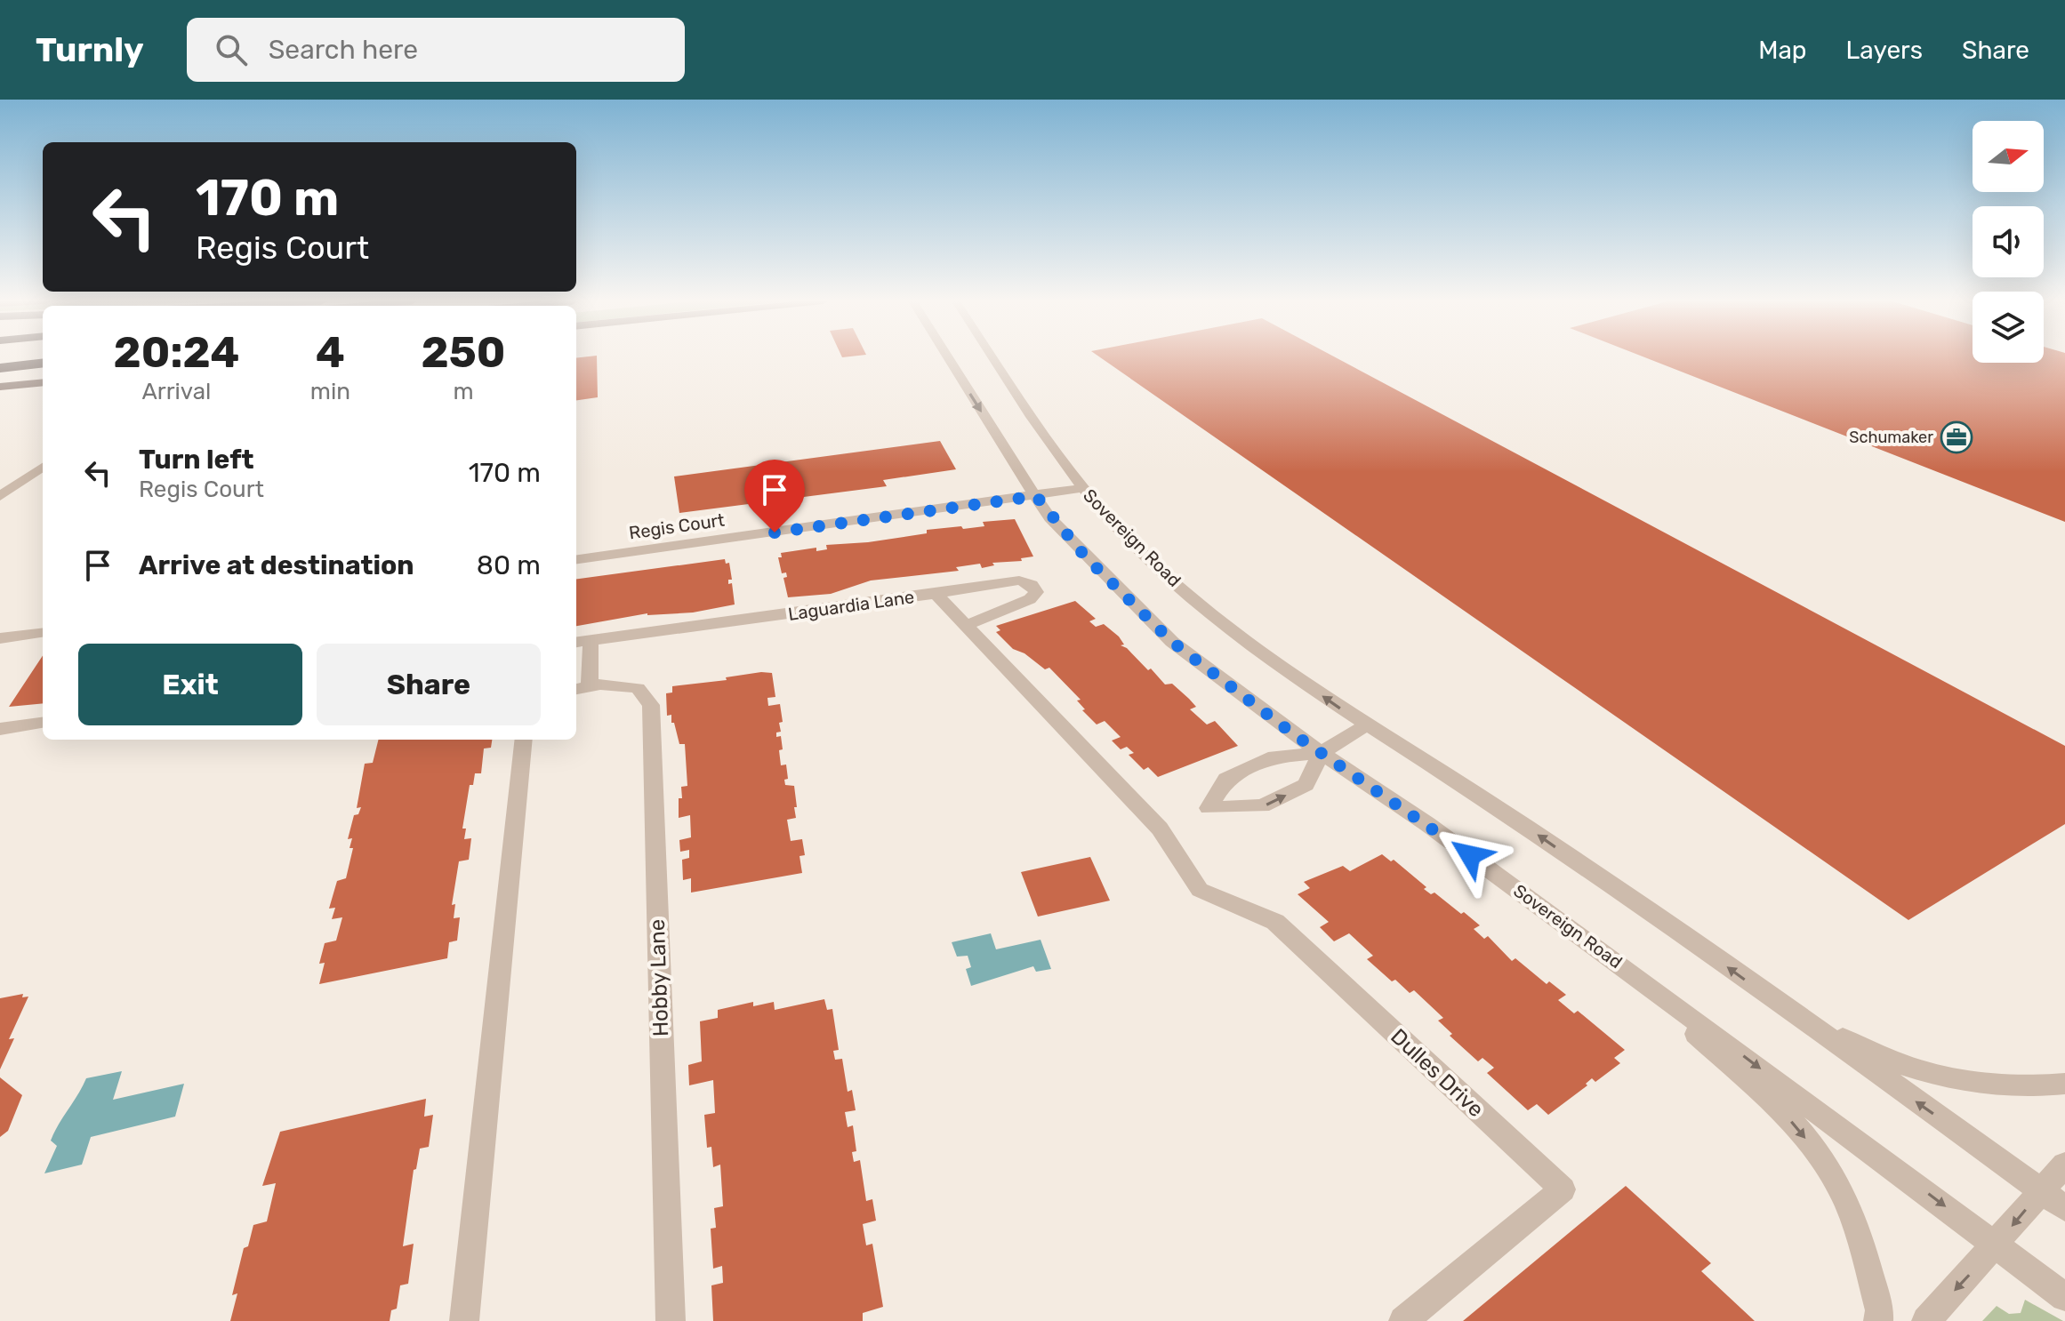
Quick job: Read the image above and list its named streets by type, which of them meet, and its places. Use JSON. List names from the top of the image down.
{
  "streets": {
    "street": [
      "Regis Court",
      "Sovereign Road",
      "Laguardia Lane",
      "Hobby Lane",
      "Dulles Drive"
    ]
  },
  "crossings": [
    ["Regis Court", "Sovereign Road"],
    ["Laguardia Lane", "Hobby Lane"],
    ["Laguardia Lane", "Dulles Drive"]
  ],
  "places": {
    "office": ["Schumaker"]
  },
  "north": "right",
  "page": {
    "header": "Turnly",
    "search": "Search here",
    "nav": ["Map", "Layers", "Share"],
    "turn": ["170 m", "Regis Court"],
    "eta": [
      "20:24",
      "Arrival",
      "4",
      "min",
      "250",
      "m"
    ],
    "list": [
      {
        "name": "Turn left",
        "note": "Regis Court",
        "value": "170 m"
      },
      {
        "name": "Arrive at destination",
        "value": "80 m"
      }
    ],
    "buttons": ["Exit", "Share"]
  }
}
